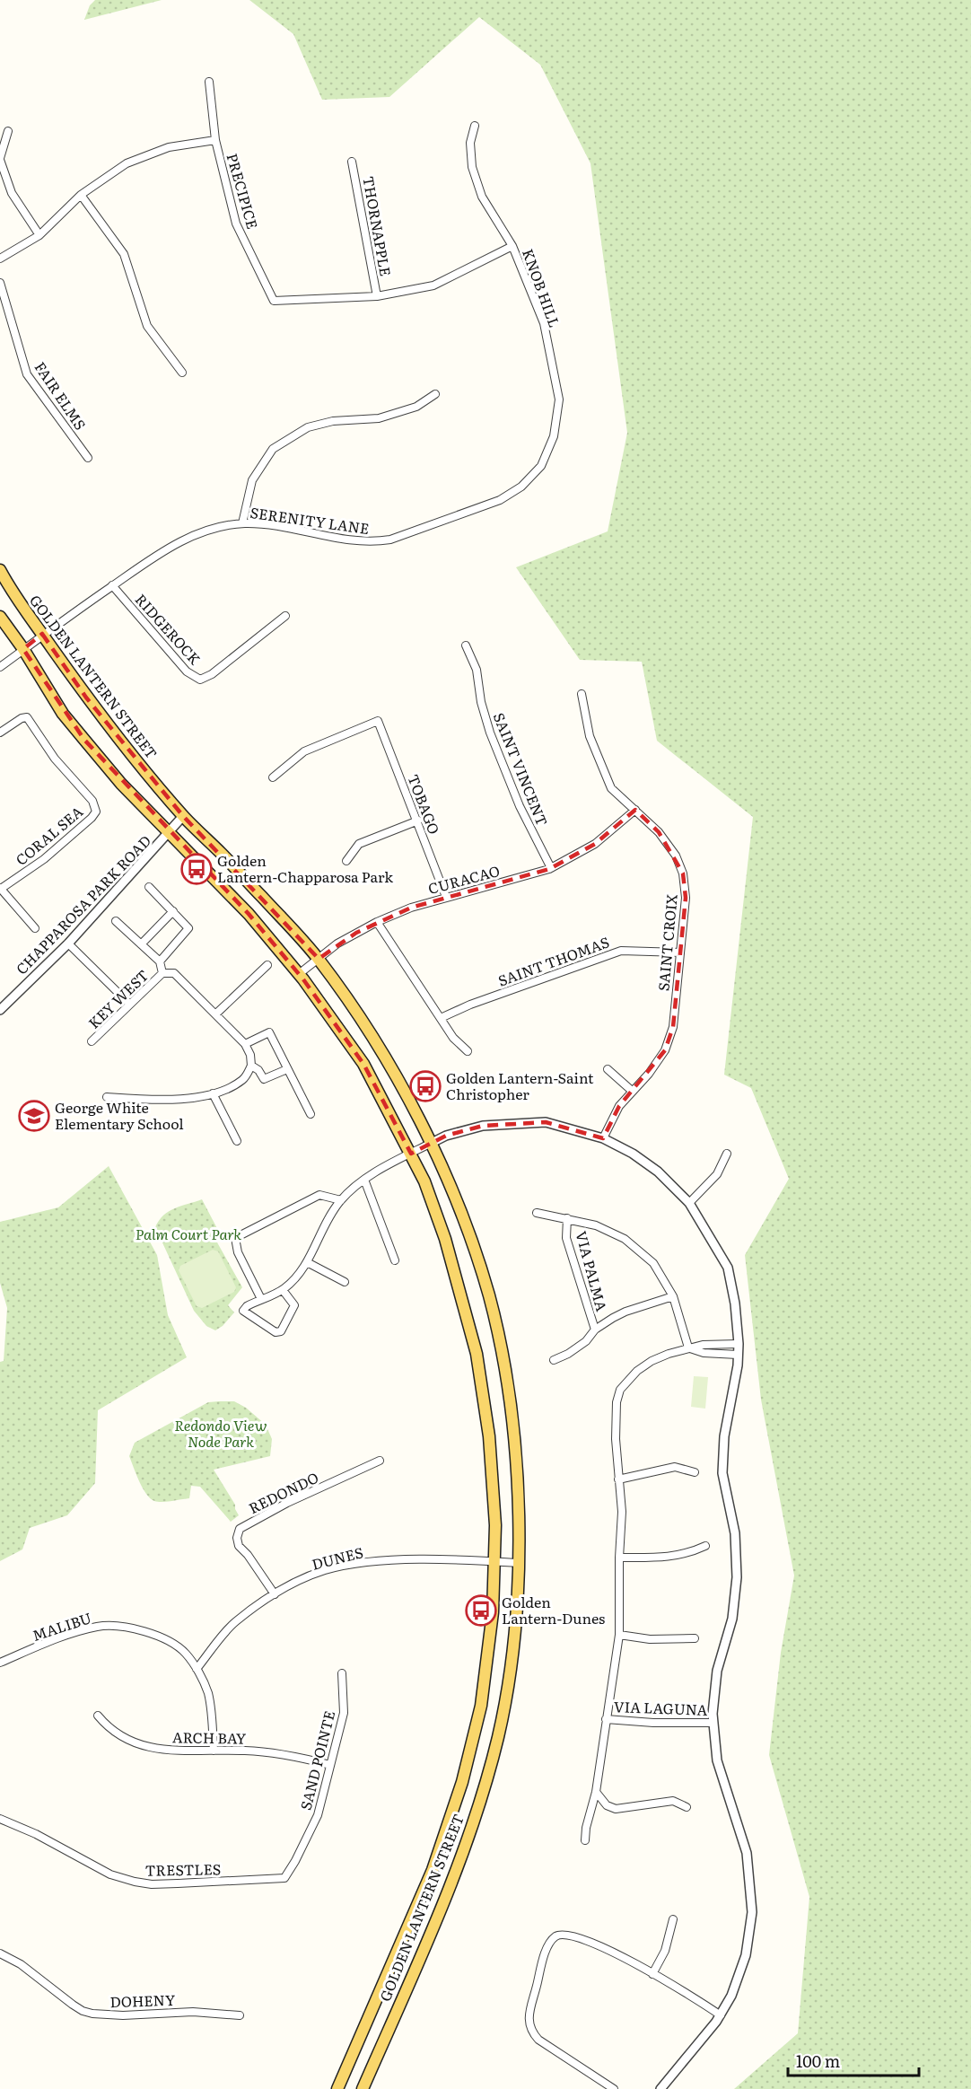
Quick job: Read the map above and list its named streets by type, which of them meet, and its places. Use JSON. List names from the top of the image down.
{
  "streets": {
    "main road": ["GOLDEN LANTERN STREET"],
    "street": [
      "PRECIPICE",
      "THORNAPPLE",
      "KNOB HILL",
      "FAIR ELMS",
      "SERENITY LANE",
      "RIDGEROCK",
      "SAINT VINCENT",
      "TOBAGO",
      "CORAL SEA",
      "CURACAO",
      "CHAPPAROSA PARK ROAD",
      "SAINT CROIX",
      "SAINT THOMAS",
      "KEY WEST",
      "VIA PALMA",
      "REDONDO",
      "DUNES",
      "MALIBU",
      "VIA LAGUNA",
      "ARCH BAY",
      "SAND POINTE",
      "TRESTLES",
      "DOHENY"
    ]
  },
  "crossings": [
    ["PRECIPICE", "THORNAPPLE"],
    ["KNOB HILL", "SERENITY LANE"],
    ["SERENITY LANE", "RIDGEROCK"],
    ["SERENITY LANE", "GOLDEN LANTERN STREET"],
    ["GOLDEN LANTERN STREET", "CURACAO"],
    ["GOLDEN LANTERN STREET", "CHAPPAROSA PARK ROAD"],
    ["GOLDEN LANTERN STREET", "DUNES"],
    ["SAINT VINCENT", "CURACAO"],
    ["TOBAGO", "CURACAO"],
    ["CURACAO", "SAINT CROIX"],
    ["SAINT CROIX", "SAINT THOMAS"],
    ["REDONDO", "DUNES"],
    ["DUNES", "MALIBU"],
    ["MALIBU", "ARCH BAY"],
    ["ARCH BAY", "SAND POINTE"],
    ["SAND POINTE", "TRESTLES"]
  ],
  "parks": ["Palm Court Park", "Redondo View Node Park"],
  "places": {
    "bus stop": ["Golden Lantern-Chapparosa Park", "Golden Lantern-Saint Christopher", "Golden Lantern-Dunes"],
    "school or university": ["George White Elementary School"]
  },
  "scale_bar": "100 m"
}
